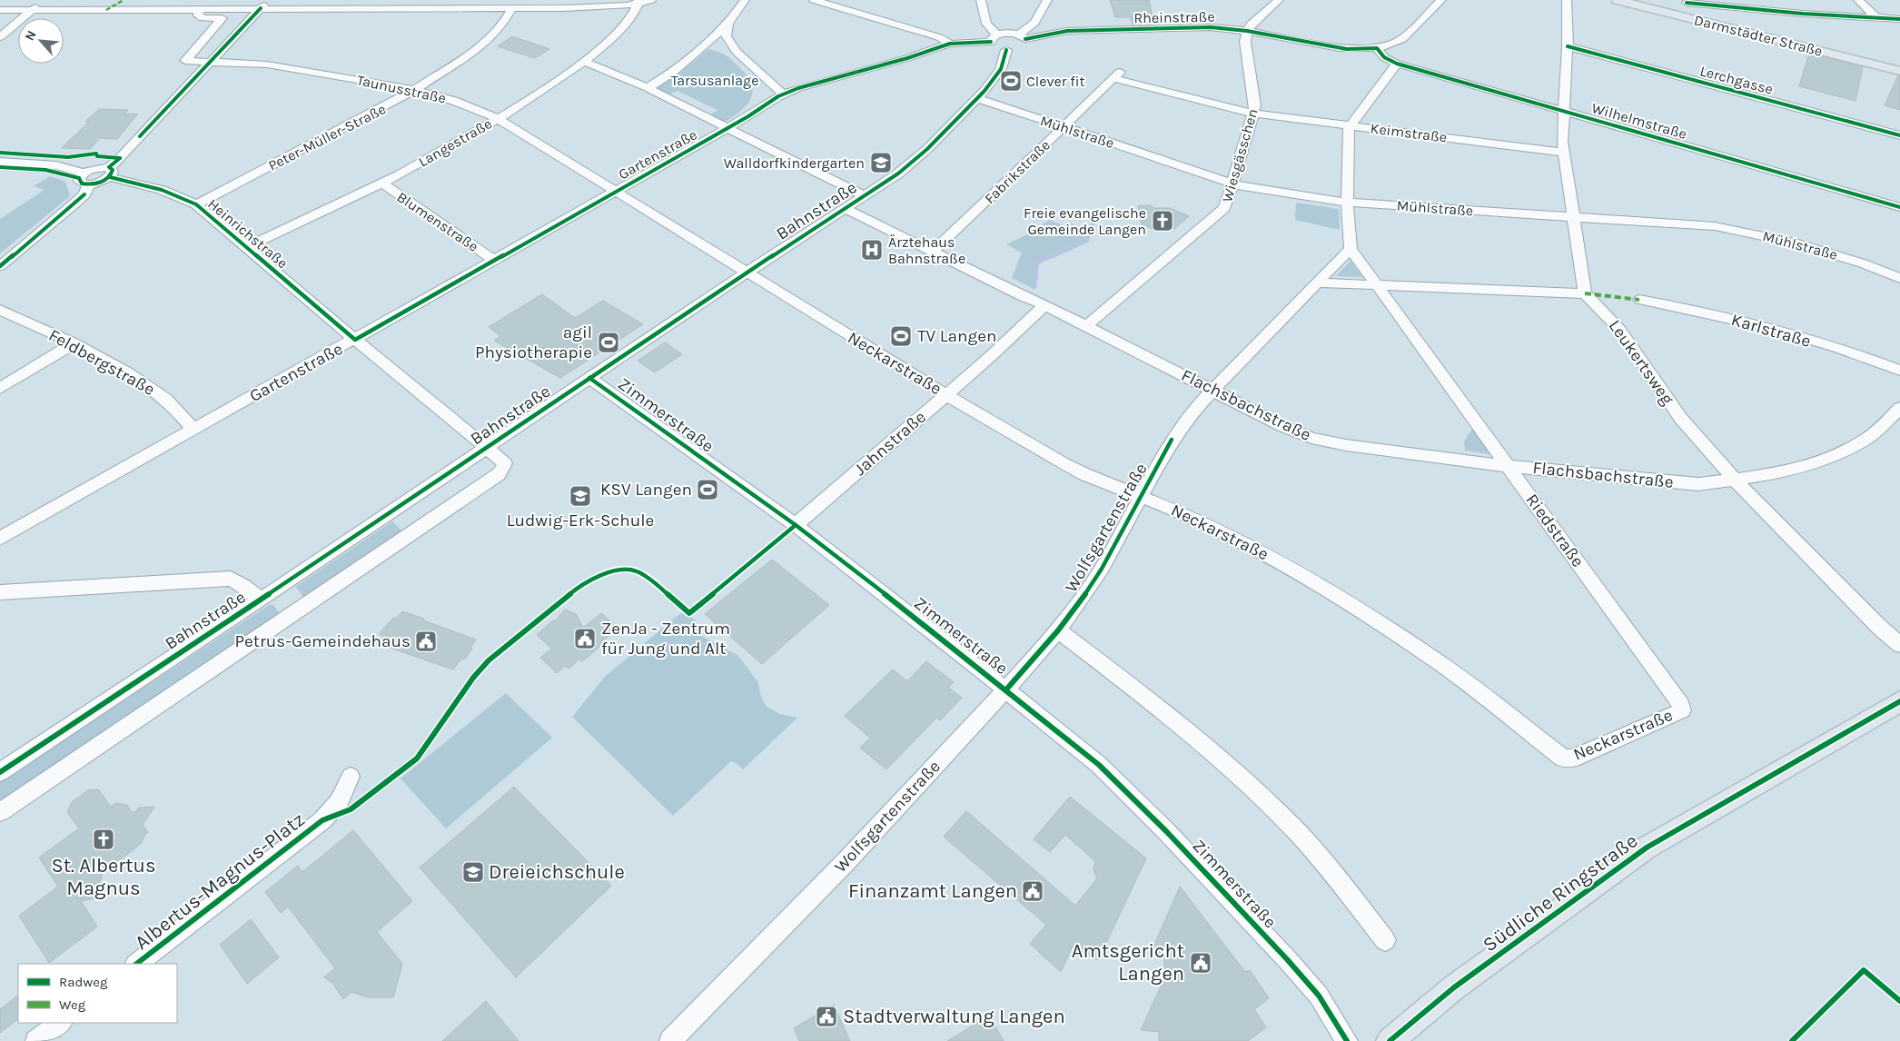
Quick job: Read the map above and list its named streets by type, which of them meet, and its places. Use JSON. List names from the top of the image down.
{
  "streets": {
    "main road": ["Darmstädter Straße", "Südliche Ringstraße"],
    "street": [
      "Rheinstraße",
      "Lerchgasse",
      "Taunusstraße",
      "Wilhelmstraße",
      "Mühlstraße",
      "Keimstraße",
      "Peter-Müller-Straße",
      "Langestraße",
      "Gartenstraße",
      "Wiesgässchen",
      "Fabrikstraße",
      "Bahnstraße",
      "Blumenstraße",
      "Heinrichstraße",
      "Karlstraße",
      "Feldbergstraße",
      "Leukertsweg",
      "Neckarstraße",
      "Flachsbachstraße",
      "Zimmerstraße",
      "Jahnstraße",
      "Wolfsgartenstraße",
      "Riedstraße",
      "Albertus-Magnus-Platz"
    ]
  },
  "crossings": [
    ["Rheinstraße", "Wilhelmstraße"],
    ["Rheinstraße", "Gartenstraße"],
    ["Rheinstraße", "Wiesgässchen"],
    ["Rheinstraße", "Bahnstraße"],
    ["Taunusstraße", "Peter-Müller-Straße"],
    ["Taunusstraße", "Langestraße"],
    ["Taunusstraße", "Gartenstraße"],
    ["Taunusstraße", "Bahnstraße"],
    ["Taunusstraße", "Neckarstraße"],
    ["Mühlstraße", "Wiesgässchen"],
    ["Mühlstraße", "Fabrikstraße"],
    ["Mühlstraße", "Bahnstraße"],
    ["Keimstraße", "Wiesgässchen"],
    ["Keimstraße", "Fabrikstraße"],
    ["Peter-Müller-Straße", "Heinrichstraße"],
    ["Langestraße", "Blumenstraße"],
    ["Langestraße", "Heinrichstraße"],
    ["Gartenstraße", "Blumenstraße"],
    ["Gartenstraße", "Heinrichstraße"],
    ["Gartenstraße", "Feldbergstraße"],
    ["Wiesgässchen", "Flachsbachstraße"],
    ["Fabrikstraße", "Flachsbachstraße"],
    ["Bahnstraße", "Heinrichstraße"],
    ["Bahnstraße", "Neckarstraße"],
    ["Bahnstraße", "Flachsbachstraße"],
    ["Bahnstraße", "Zimmerstraße"],
    ["Leukertsweg", "Flachsbachstraße"],
    ["Neckarstraße", "Jahnstraße"],
    ["Neckarstraße", "Wolfsgartenstraße"],
    ["Neckarstraße", "Riedstraße"],
    ["Flachsbachstraße", "Jahnstraße"],
    ["Flachsbachstraße", "Wolfsgartenstraße"],
    ["Flachsbachstraße", "Riedstraße"],
    ["Zimmerstraße", "Jahnstraße"],
    ["Zimmerstraße", "Wolfsgartenstraße"]
  ],
  "parks": ["Tarsusanlage"],
  "places": {
    "sports": [
      "Clever fit",
      "TV Langen",
      "agil Physiotherapie",
      "KSV Langen"
    ],
    "school or university": ["Walldorfkindergarten", "Ludwig-Erk-Schule", "Dreieichschule"],
    "church": ["Freie evangelische Gemeinde Langen", "St. Albertus Magnus"],
    "hospital": ["Ärztehaus Bahnstraße"],
    "public building": [
      "ZenJa - Zentrum für Jung und Alt",
      "Petrus-Gemeindehaus",
      "Finanzamt Langen",
      "Amtsgericht Langen",
      "Stadtverwaltung Langen"
    ]
  },
  "legend": ["Radweg", "Weg"],
  "north": "top left"
}
